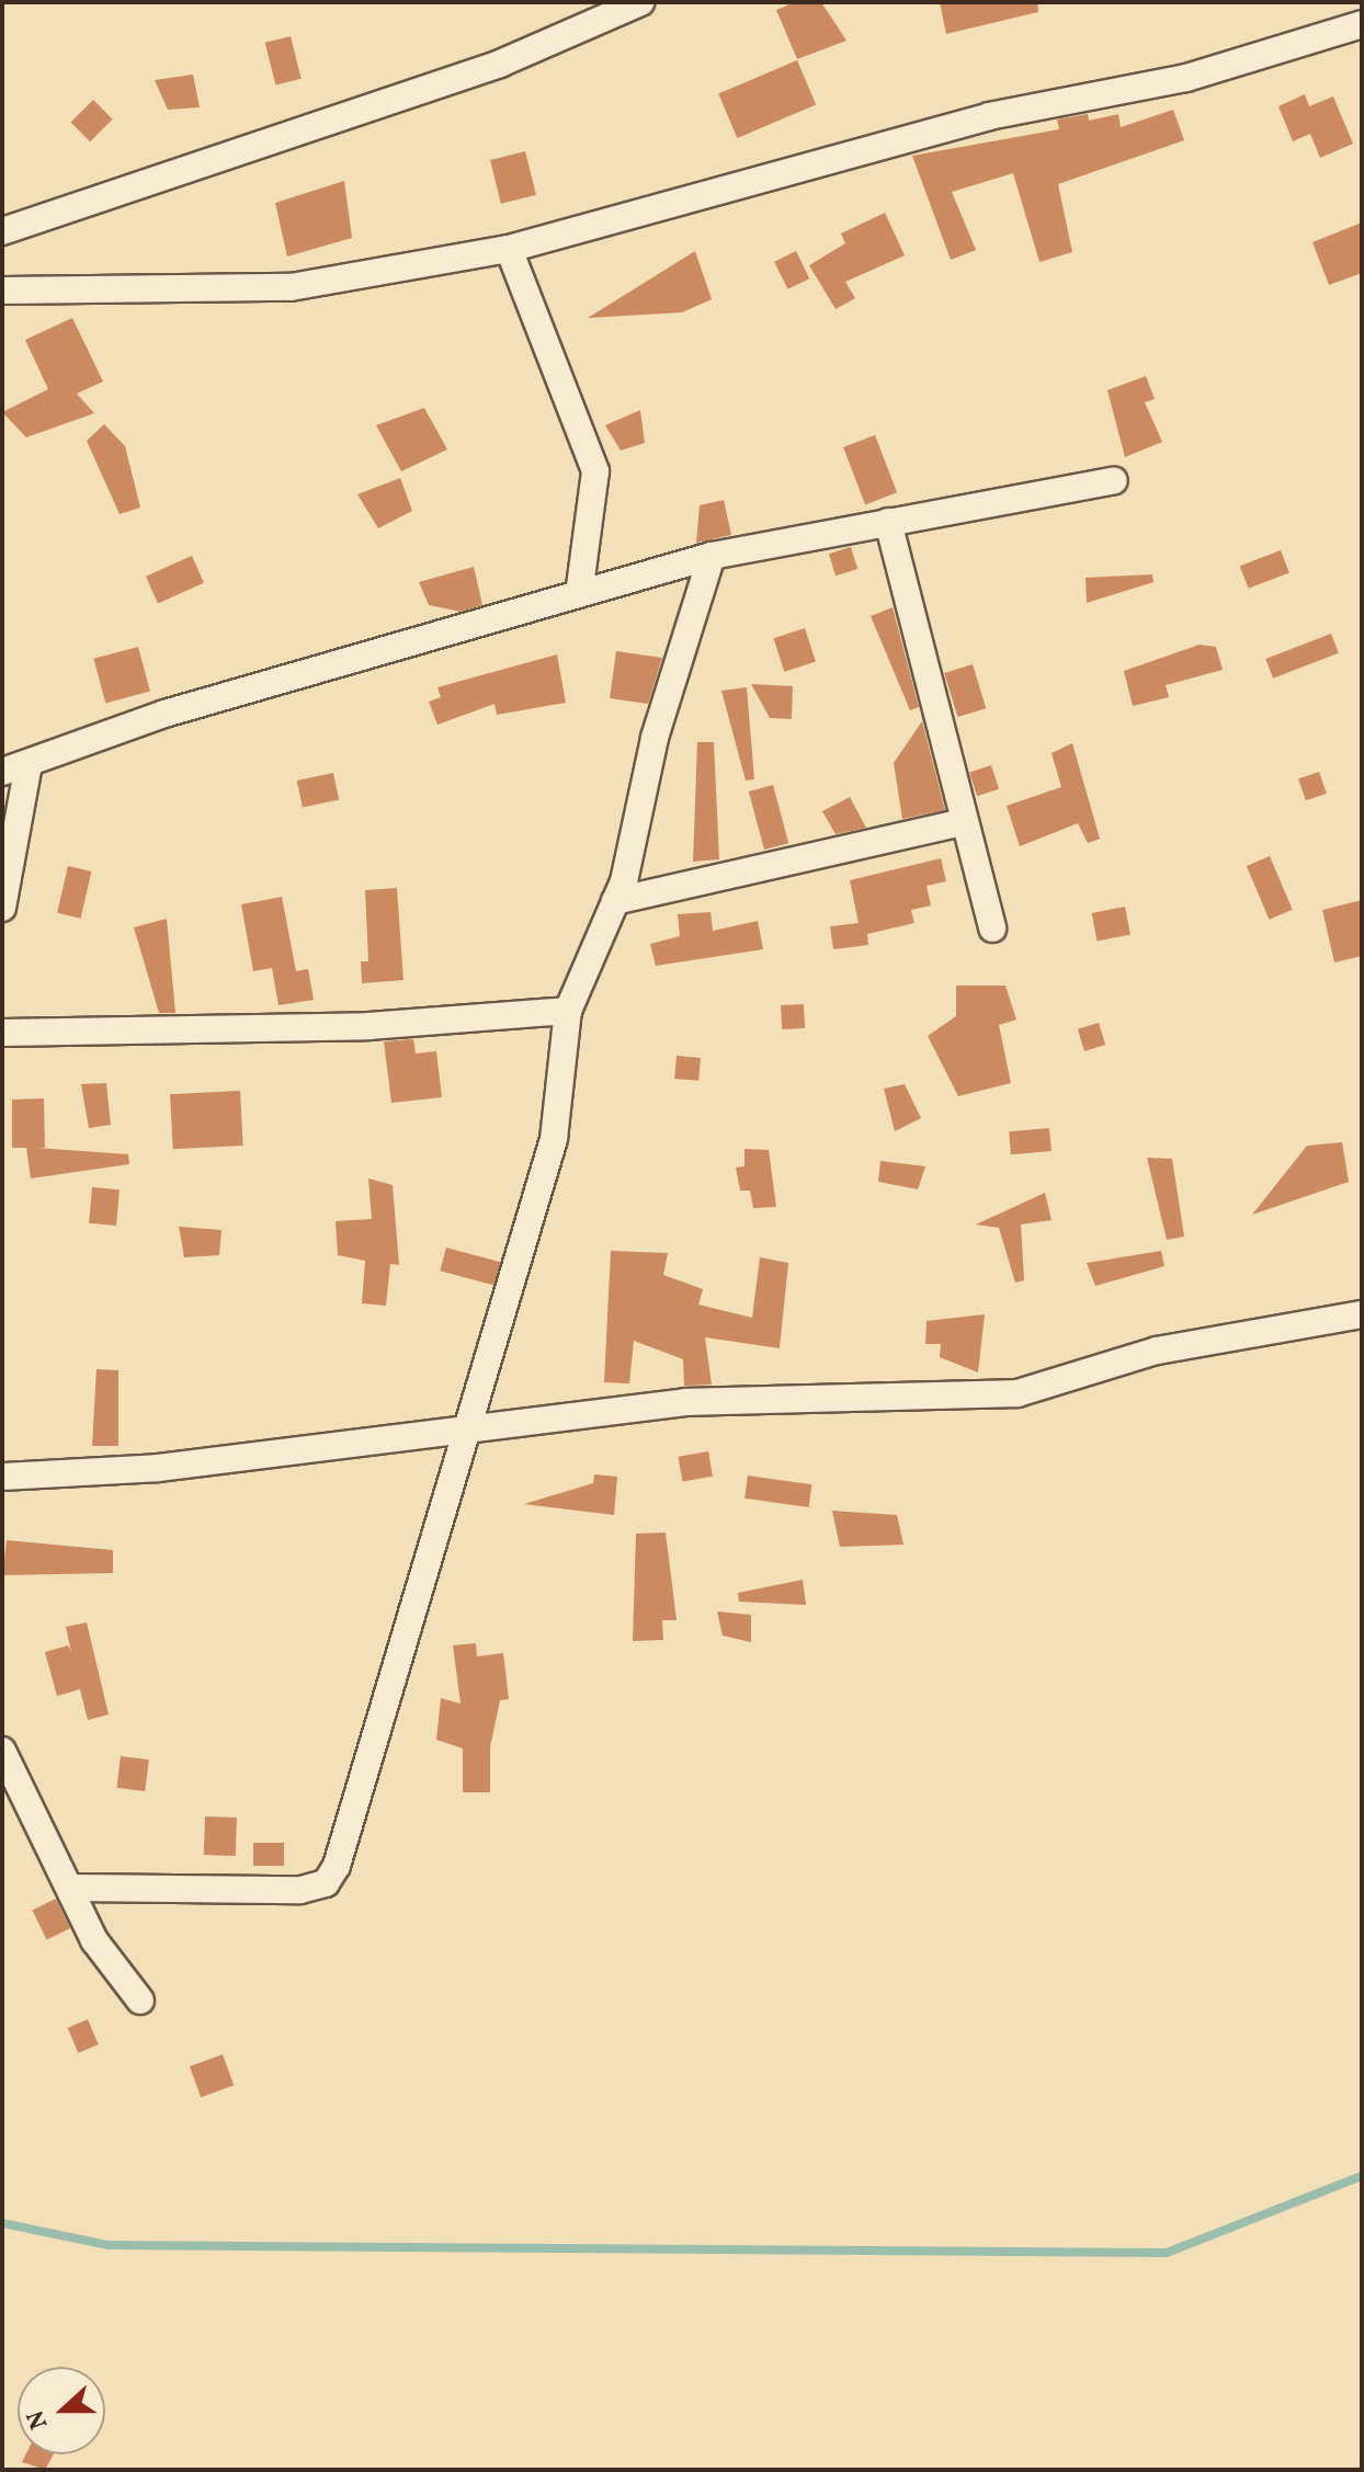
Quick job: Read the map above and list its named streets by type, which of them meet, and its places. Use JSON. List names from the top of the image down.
{
  "north": "left"
}
